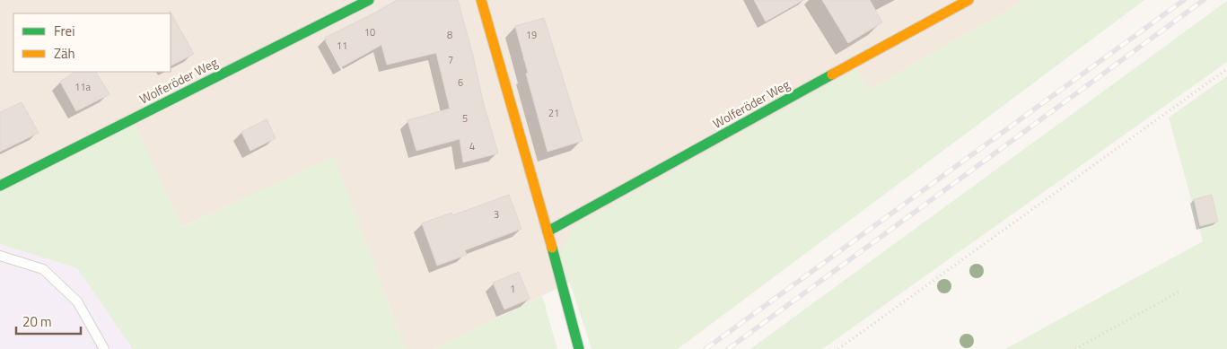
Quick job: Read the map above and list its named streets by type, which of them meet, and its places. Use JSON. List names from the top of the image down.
{
  "streets": {
    "street": ["Wolferöder Weg"]
  },
  "house_numbers": [
    "10",
    "8",
    "19",
    "11",
    "7",
    "6",
    "11a",
    "21",
    "5",
    "4",
    "3",
    "1"
  ],
  "legend": ["Frei", "Zäh"],
  "scale_bar": "20 m"
}
